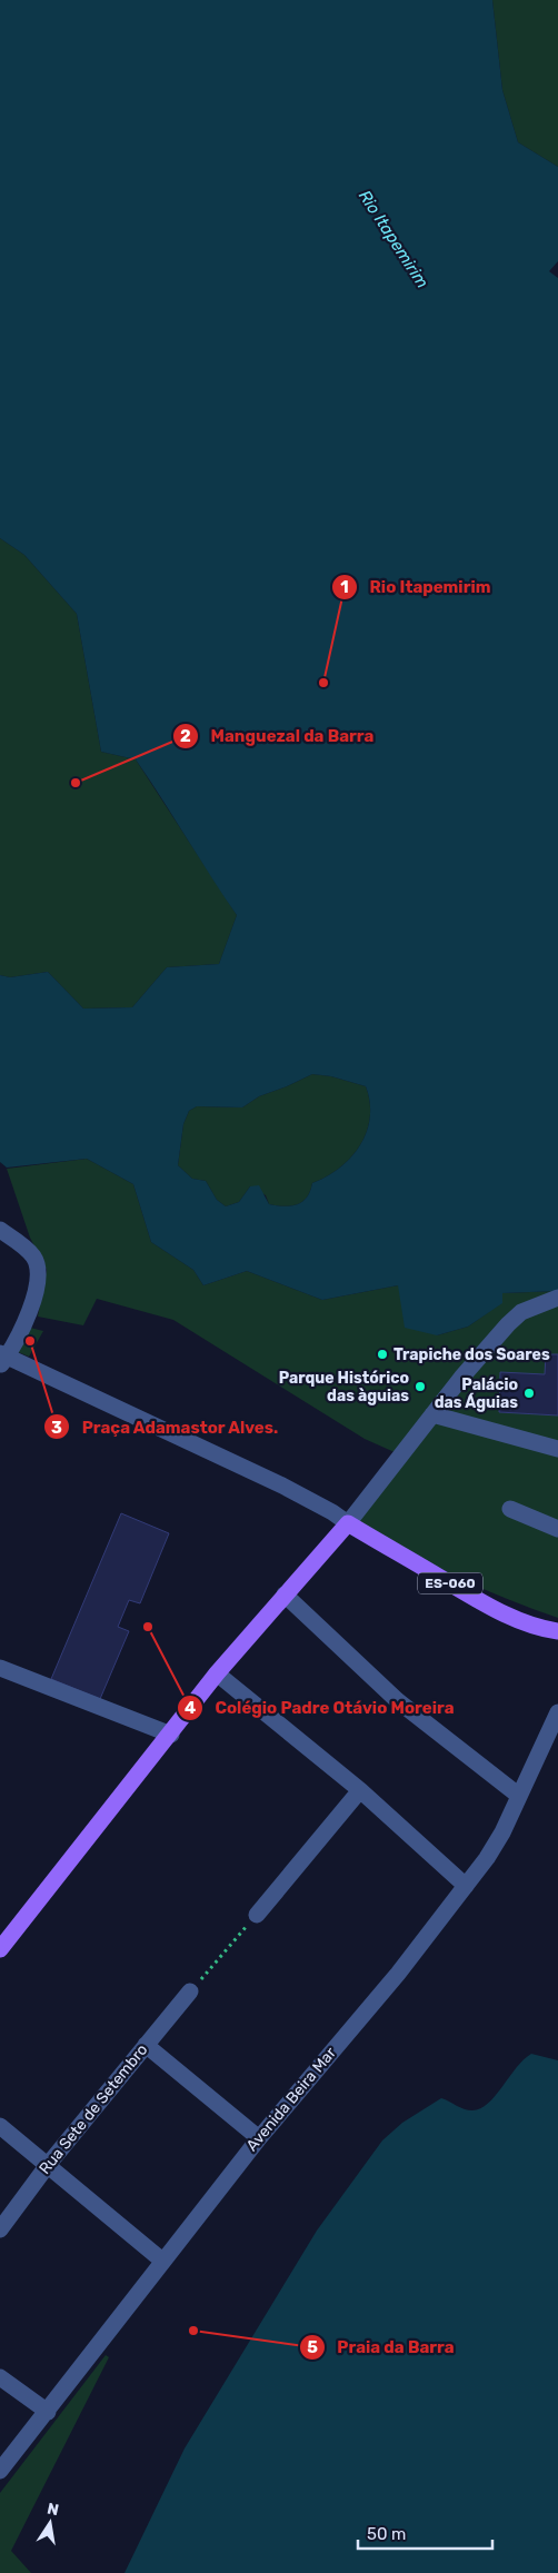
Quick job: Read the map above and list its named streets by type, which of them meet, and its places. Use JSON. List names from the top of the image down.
{
  "streets": {
    "main road": ["ES-060"],
    "street": ["Avenida Beira Mar", "Rua Sete de Setembro"]
  },
  "water": ["Rio Itapemirim"],
  "places": [
    "Rio Itapemirim",
    "Manguezal da Barra",
    "Praça Adamastor Alves.",
    "Trapiche dos Soares",
    "Parque Histórico das àguias",
    "Palácio das Águias",
    "Colégio Padre Otávio Moreira",
    "Praia da Barra"
  ],
  "scale_bar": "50 m",
  "north": "top"
}
